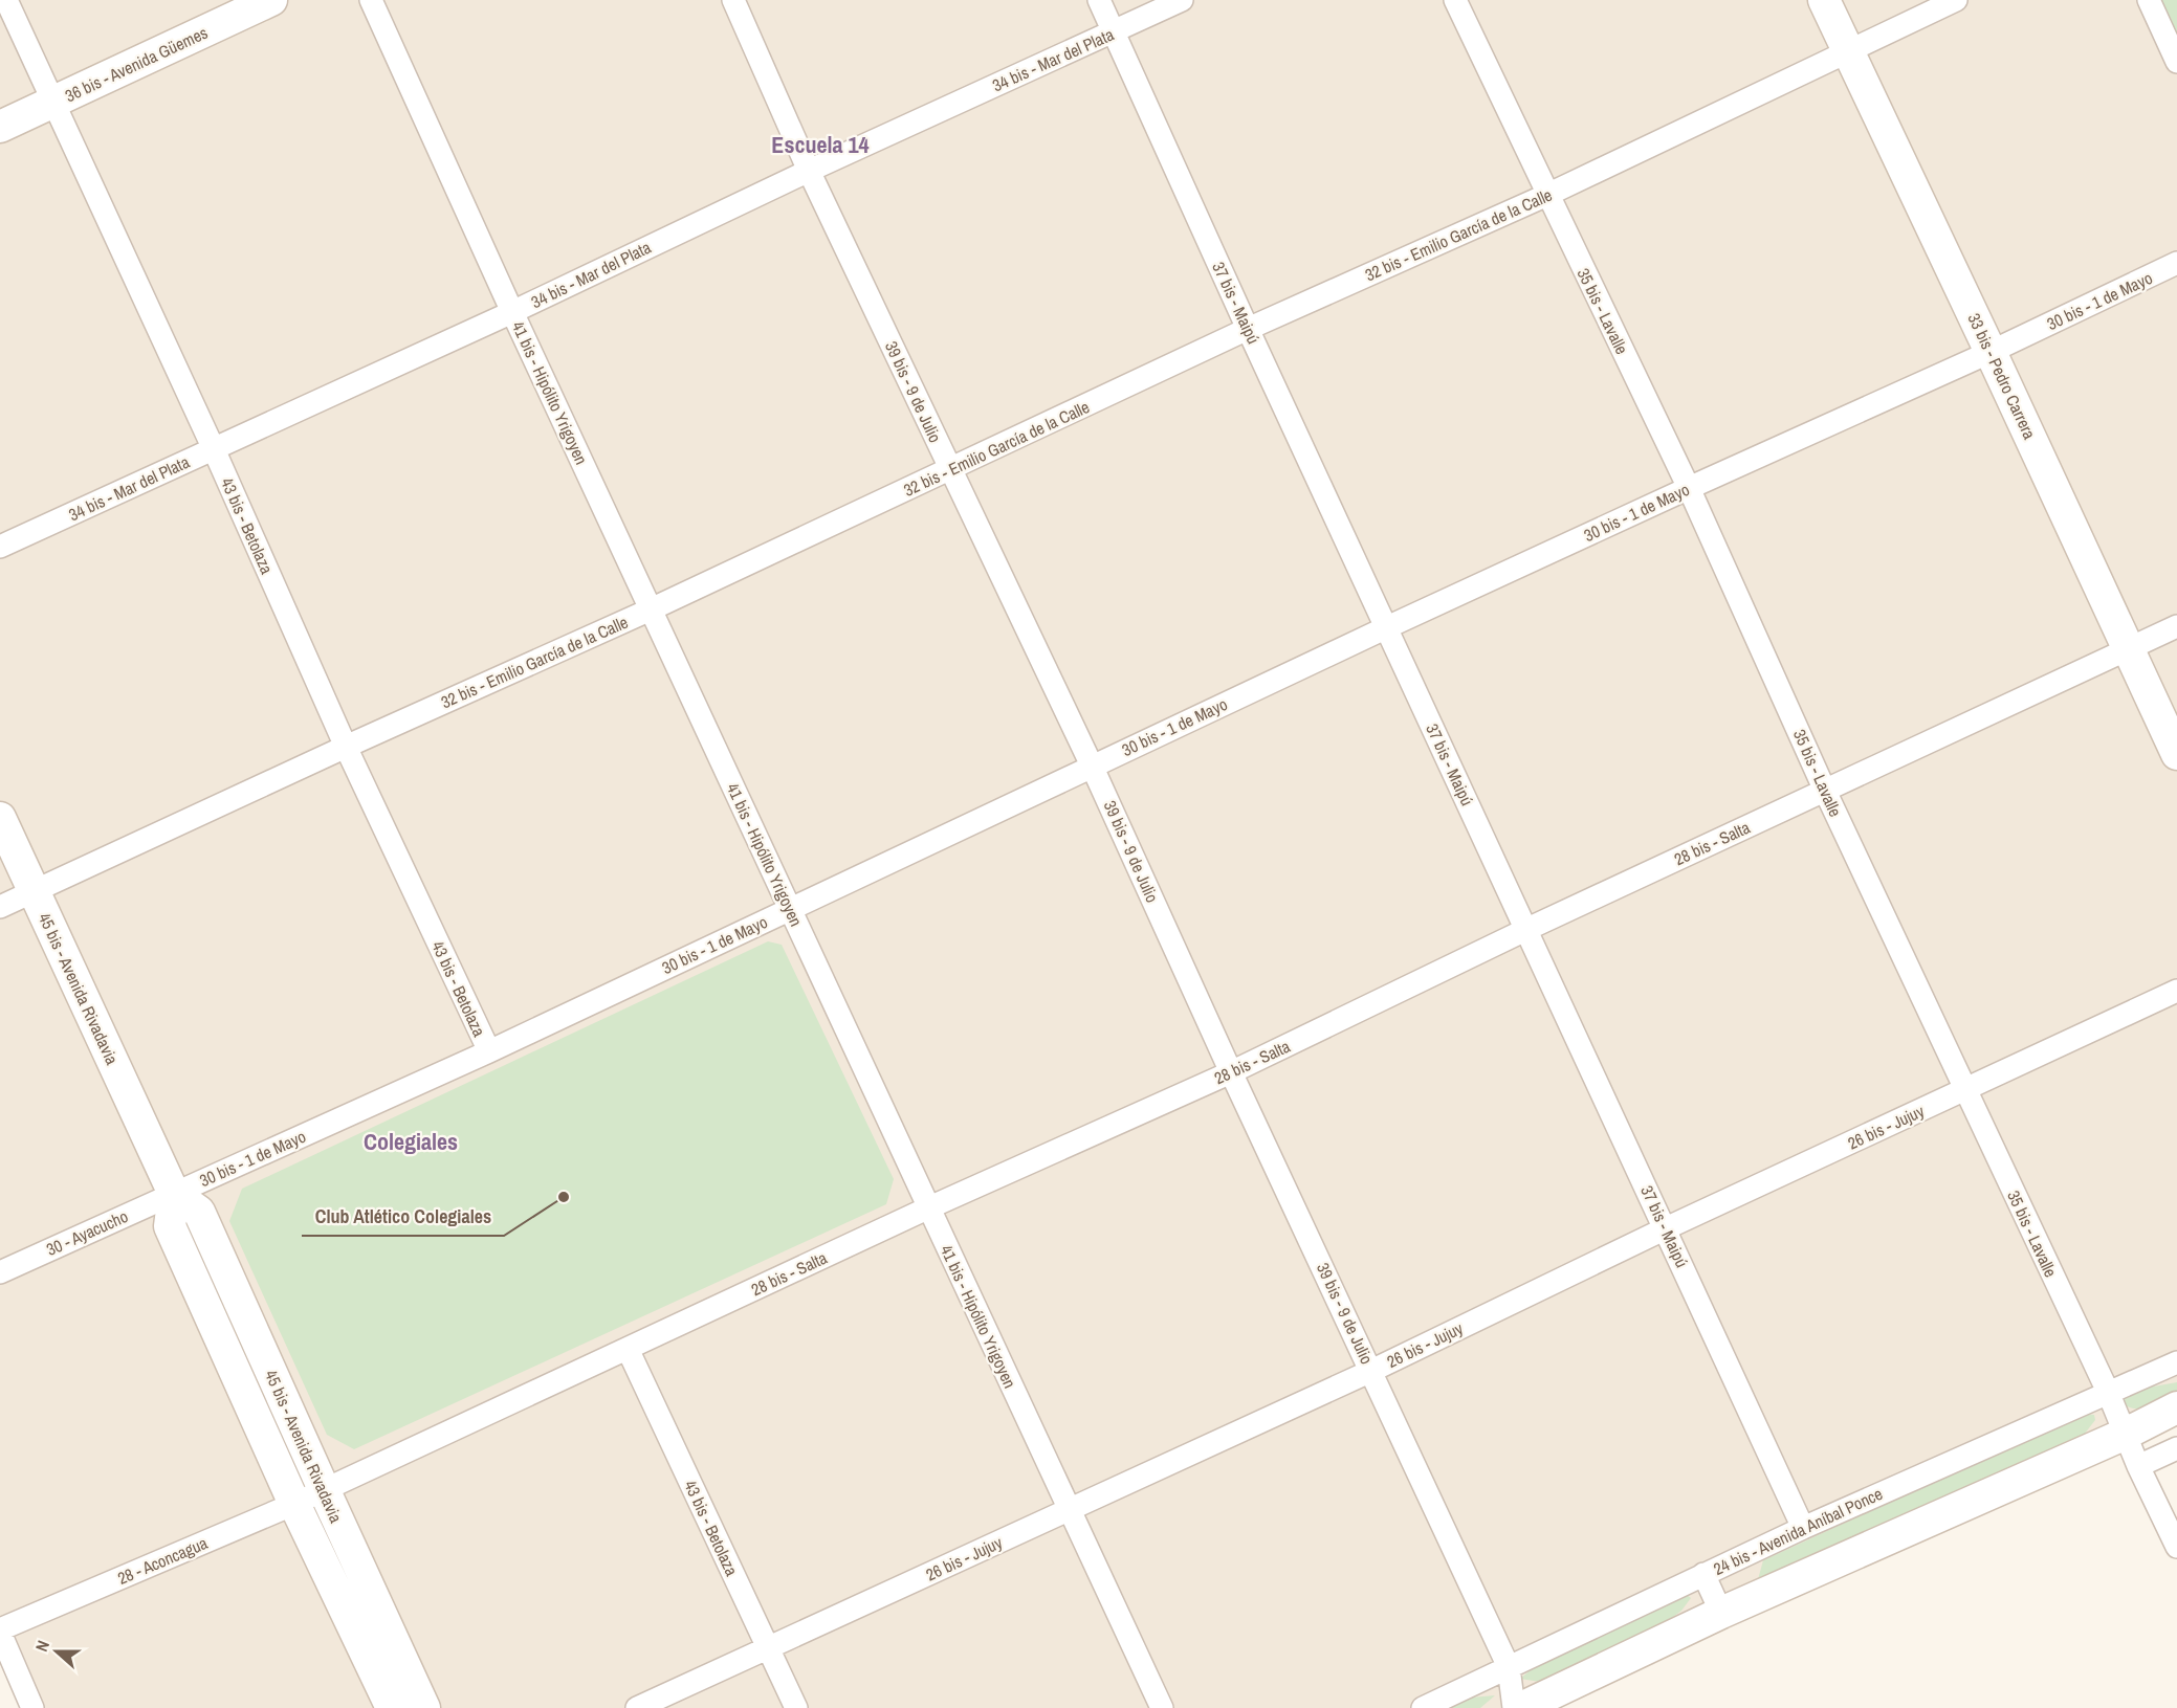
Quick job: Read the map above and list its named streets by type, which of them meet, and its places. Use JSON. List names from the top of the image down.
{
  "streets": {
    "main road": ["36 bis - Avenida Güemes", "33 bis - Pedro Carrera", "45 bis - Avenida Rivadavia"],
    "street": [
      "34 bis - Mar del Plata",
      "32 bis - Emilio García de la Calle",
      "30 bis - 1 de Mayo",
      "37 bis - Maipú",
      "35 bis - Lavalle",
      "39 bis - 9 de Julio",
      "41 bis - Hipólito Yrigoyen",
      "43 bis - Betolaza",
      "28 bis - Salta",
      "26 bis - Jujuy",
      "30 - Ayacucho",
      "24 bis - Avenida Aníbal Ponce",
      "28 - Aconcagua"
    ]
  },
  "crossings": [
    ["34 bis - Mar del Plata", "37 bis - Maipú"],
    ["34 bis - Mar del Plata", "39 bis - 9 de Julio"],
    ["34 bis - Mar del Plata", "41 bis - Hipólito Yrigoyen"],
    ["34 bis - Mar del Plata", "43 bis - Betolaza"],
    ["36 bis - Avenida Güemes", "43 bis - Betolaza"],
    ["32 bis - Emilio García de la Calle", "37 bis - Maipú"],
    ["32 bis - Emilio García de la Calle", "35 bis - Lavalle"],
    ["32 bis - Emilio García de la Calle", "33 bis - Pedro Carrera"],
    ["32 bis - Emilio García de la Calle", "39 bis - 9 de Julio"],
    ["32 bis - Emilio García de la Calle", "41 bis - Hipólito Yrigoyen"],
    ["32 bis - Emilio García de la Calle", "43 bis - Betolaza"],
    ["32 bis - Emilio García de la Calle", "45 bis - Avenida Rivadavia"],
    ["30 bis - 1 de Mayo", "37 bis - Maipú"],
    ["30 bis - 1 de Mayo", "35 bis - Lavalle"],
    ["30 bis - 1 de Mayo", "33 bis - Pedro Carrera"],
    ["30 bis - 1 de Mayo", "39 bis - 9 de Julio"],
    ["30 bis - 1 de Mayo", "41 bis - Hipólito Yrigoyen"],
    ["30 bis - 1 de Mayo", "43 bis - Betolaza"],
    ["30 bis - 1 de Mayo", "45 bis - Avenida Rivadavia"],
    ["30 bis - 1 de Mayo", "30 - Ayacucho"],
    ["37 bis - Maipú", "28 bis - Salta"],
    ["37 bis - Maipú", "26 bis - Jujuy"],
    ["37 bis - Maipú", "24 bis - Avenida Aníbal Ponce"],
    ["35 bis - Lavalle", "28 bis - Salta"],
    ["35 bis - Lavalle", "26 bis - Jujuy"],
    ["35 bis - Lavalle", "24 bis - Avenida Aníbal Ponce"],
    ["33 bis - Pedro Carrera", "28 bis - Salta"],
    ["39 bis - 9 de Julio", "28 bis - Salta"],
    ["39 bis - 9 de Julio", "26 bis - Jujuy"],
    ["39 bis - 9 de Julio", "24 bis - Avenida Aníbal Ponce"],
    ["41 bis - Hipólito Yrigoyen", "28 bis - Salta"],
    ["41 bis - Hipólito Yrigoyen", "26 bis - Jujuy"],
    ["43 bis - Betolaza", "28 bis - Salta"],
    ["43 bis - Betolaza", "26 bis - Jujuy"],
    ["28 bis - Salta", "45 bis - Avenida Rivadavia"],
    ["28 bis - Salta", "28 - Aconcagua"],
    ["45 bis - Avenida Rivadavia", "30 - Ayacucho"],
    ["45 bis - Avenida Rivadavia", "28 - Aconcagua"]
  ],
  "districts": ["Escuela 14", "Colegiales"],
  "places": ["Club Atlético Colegiales"],
  "north": "left"
}
